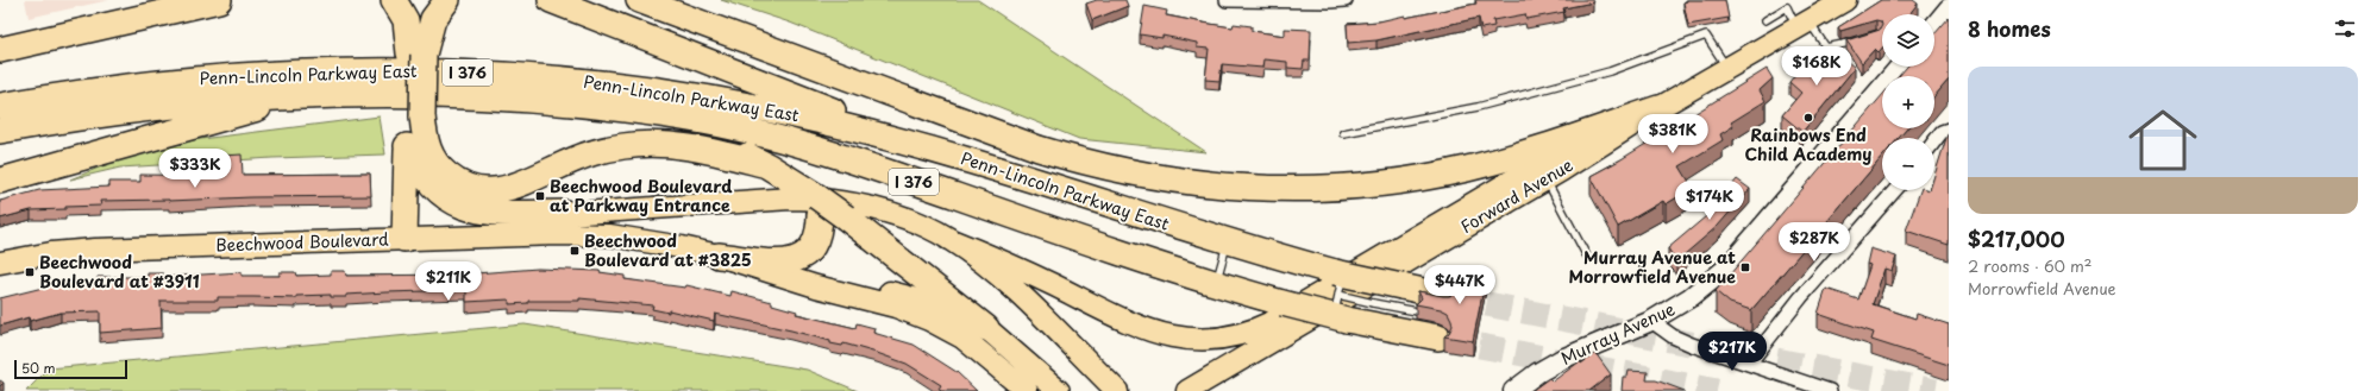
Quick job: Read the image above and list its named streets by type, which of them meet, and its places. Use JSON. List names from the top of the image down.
{
  "streets": {
    "highway": ["I 376", "Penn-Lincoln Parkway East"],
    "main road": ["Forward Avenue", "Beechwood Boulevard", "Murray Avenue"]
  },
  "places": {
    "other": ["Rainbows End Child Academy"],
    "transit": [
      "Beechwood Boulevard at Parkway Entrance",
      "Beechwood Boulevard at #3825",
      "Murray Avenue at Morrowfield Avenue",
      "Beechwood Boulevard at #3911"
    ]
  },
  "scale_bar": "50 m",
  "page": {
    "heading": "8 homes",
    "map_buttons": ["+", "−"],
    "price": [
      "$168K",
      "$381K",
      "$333K",
      "$174K",
      "$287K",
      "$211K",
      "$447K",
      "$217K"
    ],
    "list": [
      {
        "name": "$217,000",
        "note": "2 rooms · 60 m² · Morrowfield Avenue"
      }
    ],
    "scale": "50 m"
  }
}
